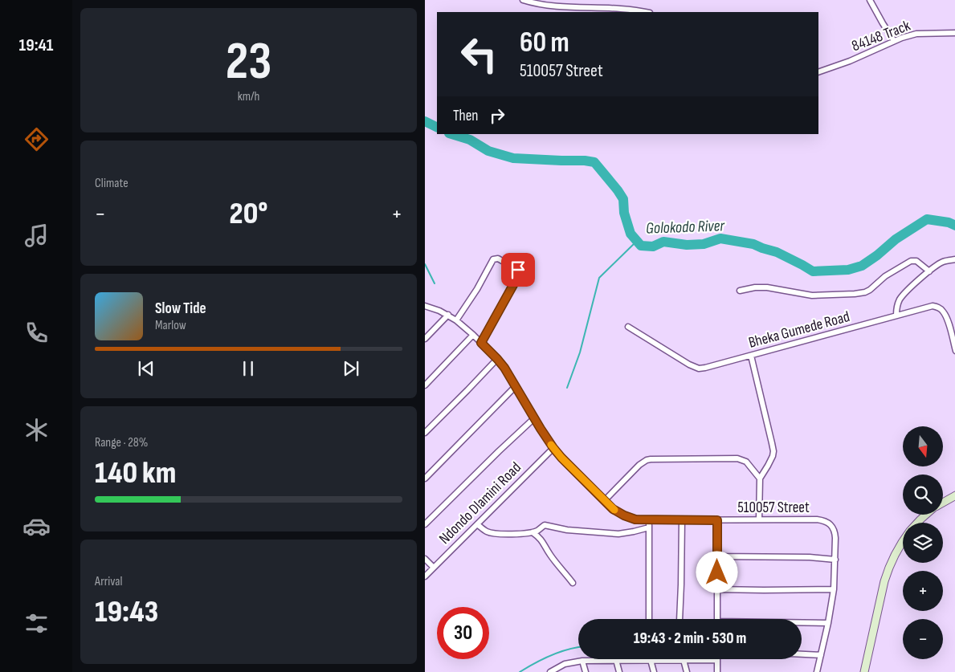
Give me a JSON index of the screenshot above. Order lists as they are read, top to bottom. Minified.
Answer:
{"streets":{"street":["84148 Track","Bheka Gumede Road","Ndondo Dlamini Road","510057 Street"]},"crossings":[["Ndondo Dlamini Road","510057 Street"]],"water":["Golokodo River"],"north":"bottom","page":{"tabs":"19:41","tile":[["23","km/h"],"Climate",["Range · 28%","140 km"],["Arrival","19:43"]],"turn":["60 m","510057 Street"],"then":"Then","heat":["−","20°","+"],"song":["Slow Tide","Marlow"],"map_buttons":["+","−"],"limit":"30","trip":"19:43 · 2 min · 530 m"}}
